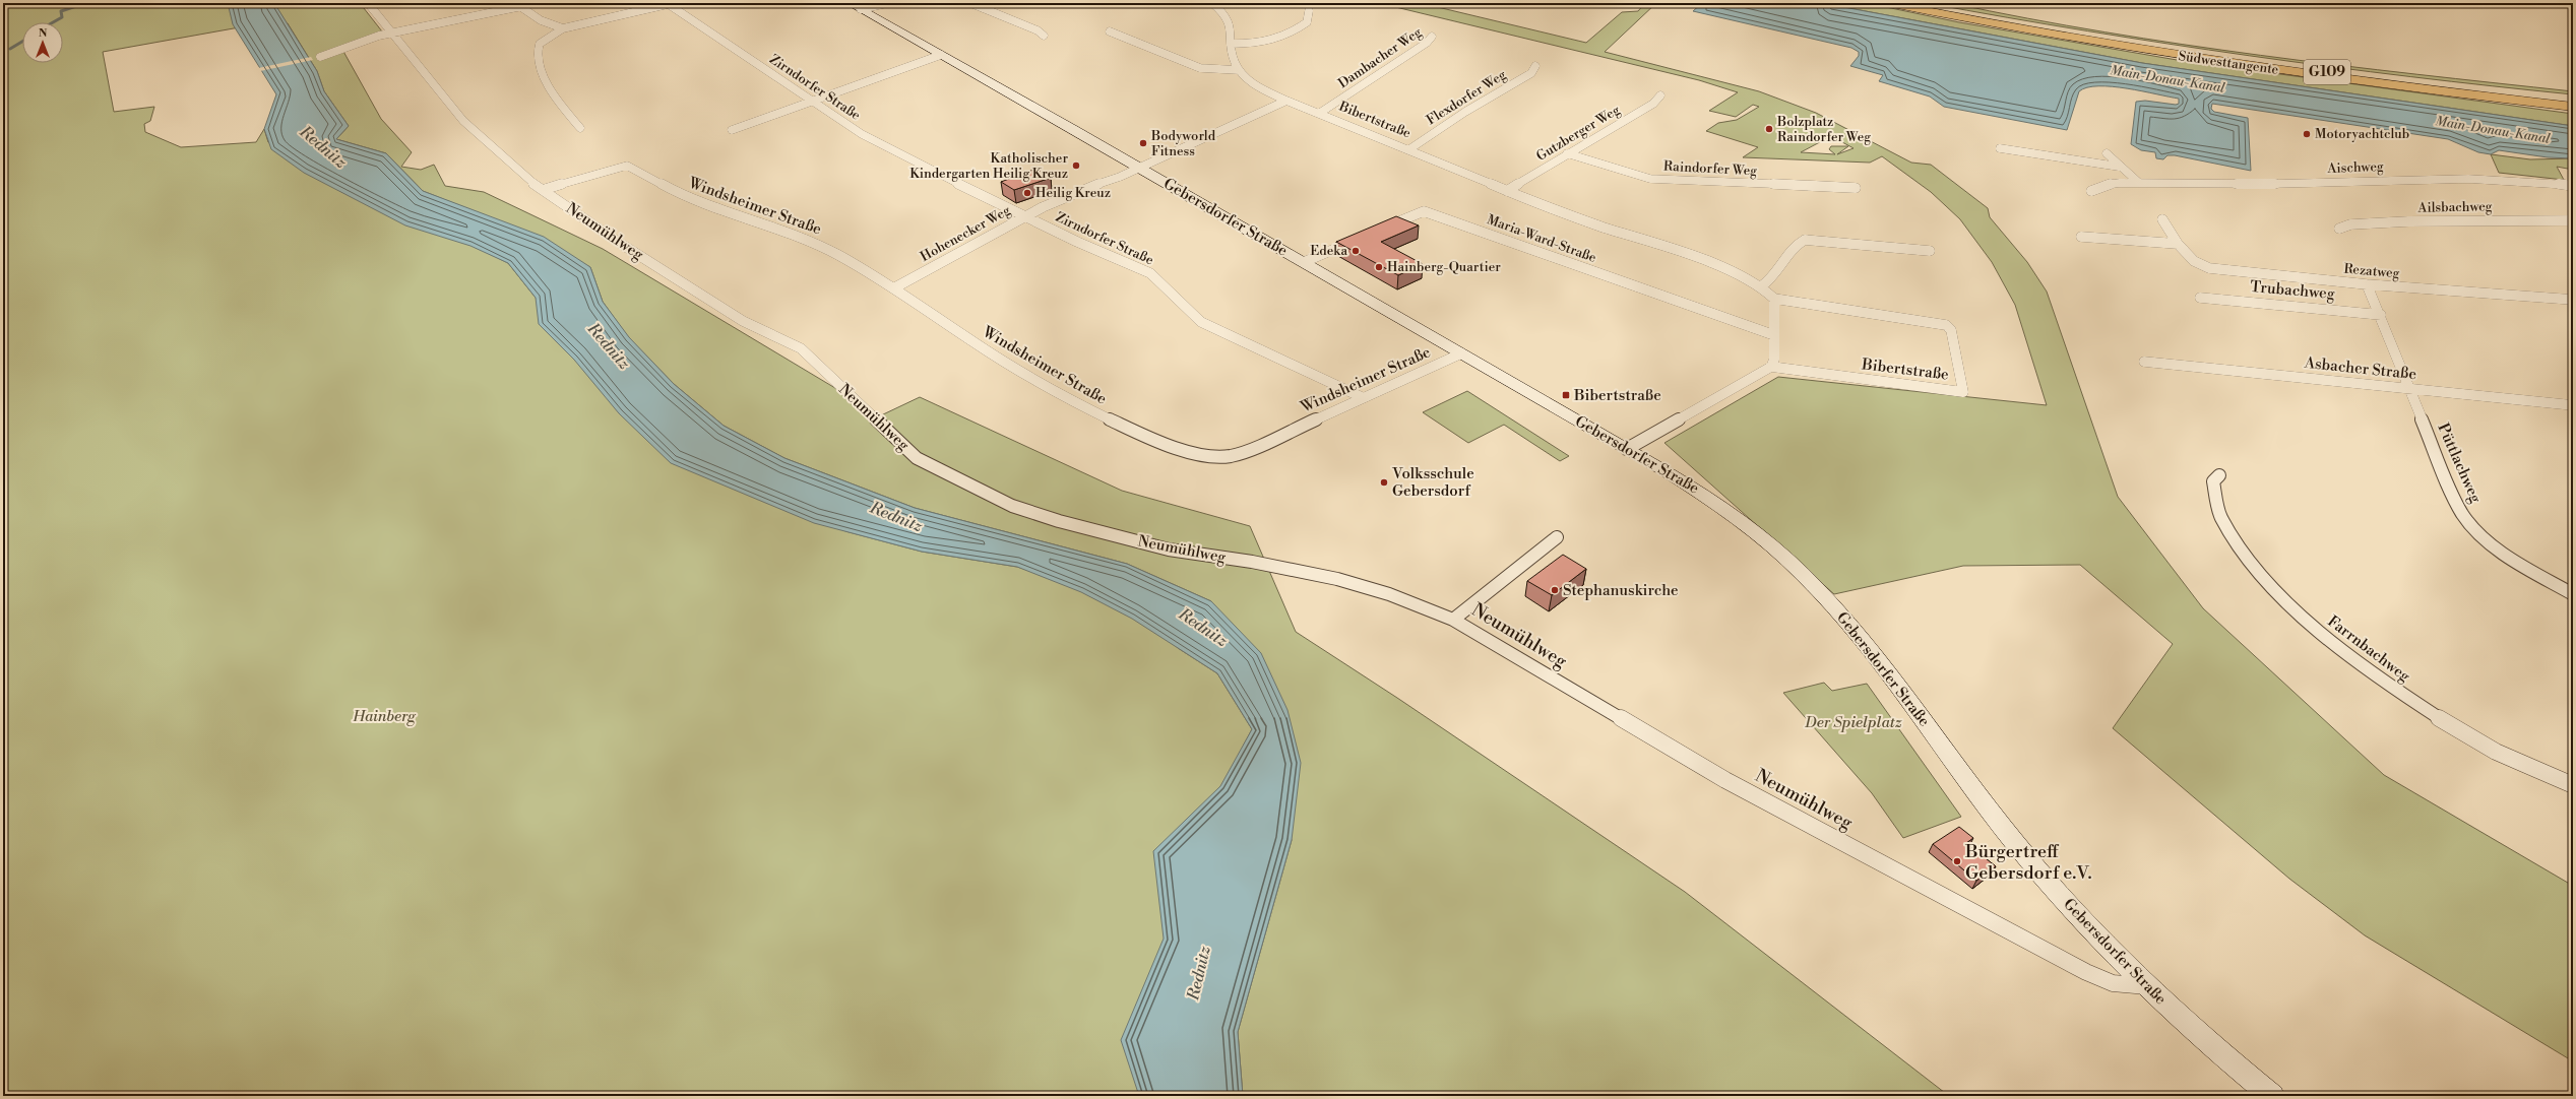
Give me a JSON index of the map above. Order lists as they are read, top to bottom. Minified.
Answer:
{"streets":{"highway":["Südwesttangente","G109"],"main road":["Gebersdorfer Straße"],"street":["Dambacher Weg","Zirndorfer Straße","Flexdorfer Weg","Bibertstraße","Gutzberger Weg","Aischweg","Raindorfer Weg","Windsheimer Straße","Ailsbachweg","Neumühlweg","Hohenecker Weg","Maria-Ward-Straße","Rezatweg","Trubachweg","Asbacher Straße","Püttlachweg","Farrnbachweg"]},"crossings":[["Dambacher Weg","Bibertstraße"],["Zirndorfer Straße","Windsheimer Straße"],["Zirndorfer Straße","Hohenecker Weg"],["Flexdorfer Weg","Bibertstraße"],["Bibertstraße","Gutzberger Weg"],["Gutzberger Weg","Raindorfer Weg"],["Windsheimer Straße","Gebersdorfer Straße"],["Windsheimer Straße","Neumühlweg"],["Windsheimer Straße","Hohenecker Weg"],["Gebersdorfer Straße","Neumühlweg"],["Gebersdorfer Straße","Hohenecker Weg"],["Asbacher Straße","Püttlachweg"]],"water":["Main-Donau-Kanal","Rednitz"],"parks":["Hainberg","Der Spielplatz"],"places":{"other":["Bolzplatz Raindorfer Weg","Motoryachtclub","Bodyworld Fitness","Katholischer Kindergarten Heilig Kreuz","Heilig Kreuz","Edeka","Hainberg-Quartier","Volksschule Gebersdorf","Stephanuskirche","Bürgertreff Gebersdorf e.V."],"transit":["Bibertstraße"]},"north":"top"}
